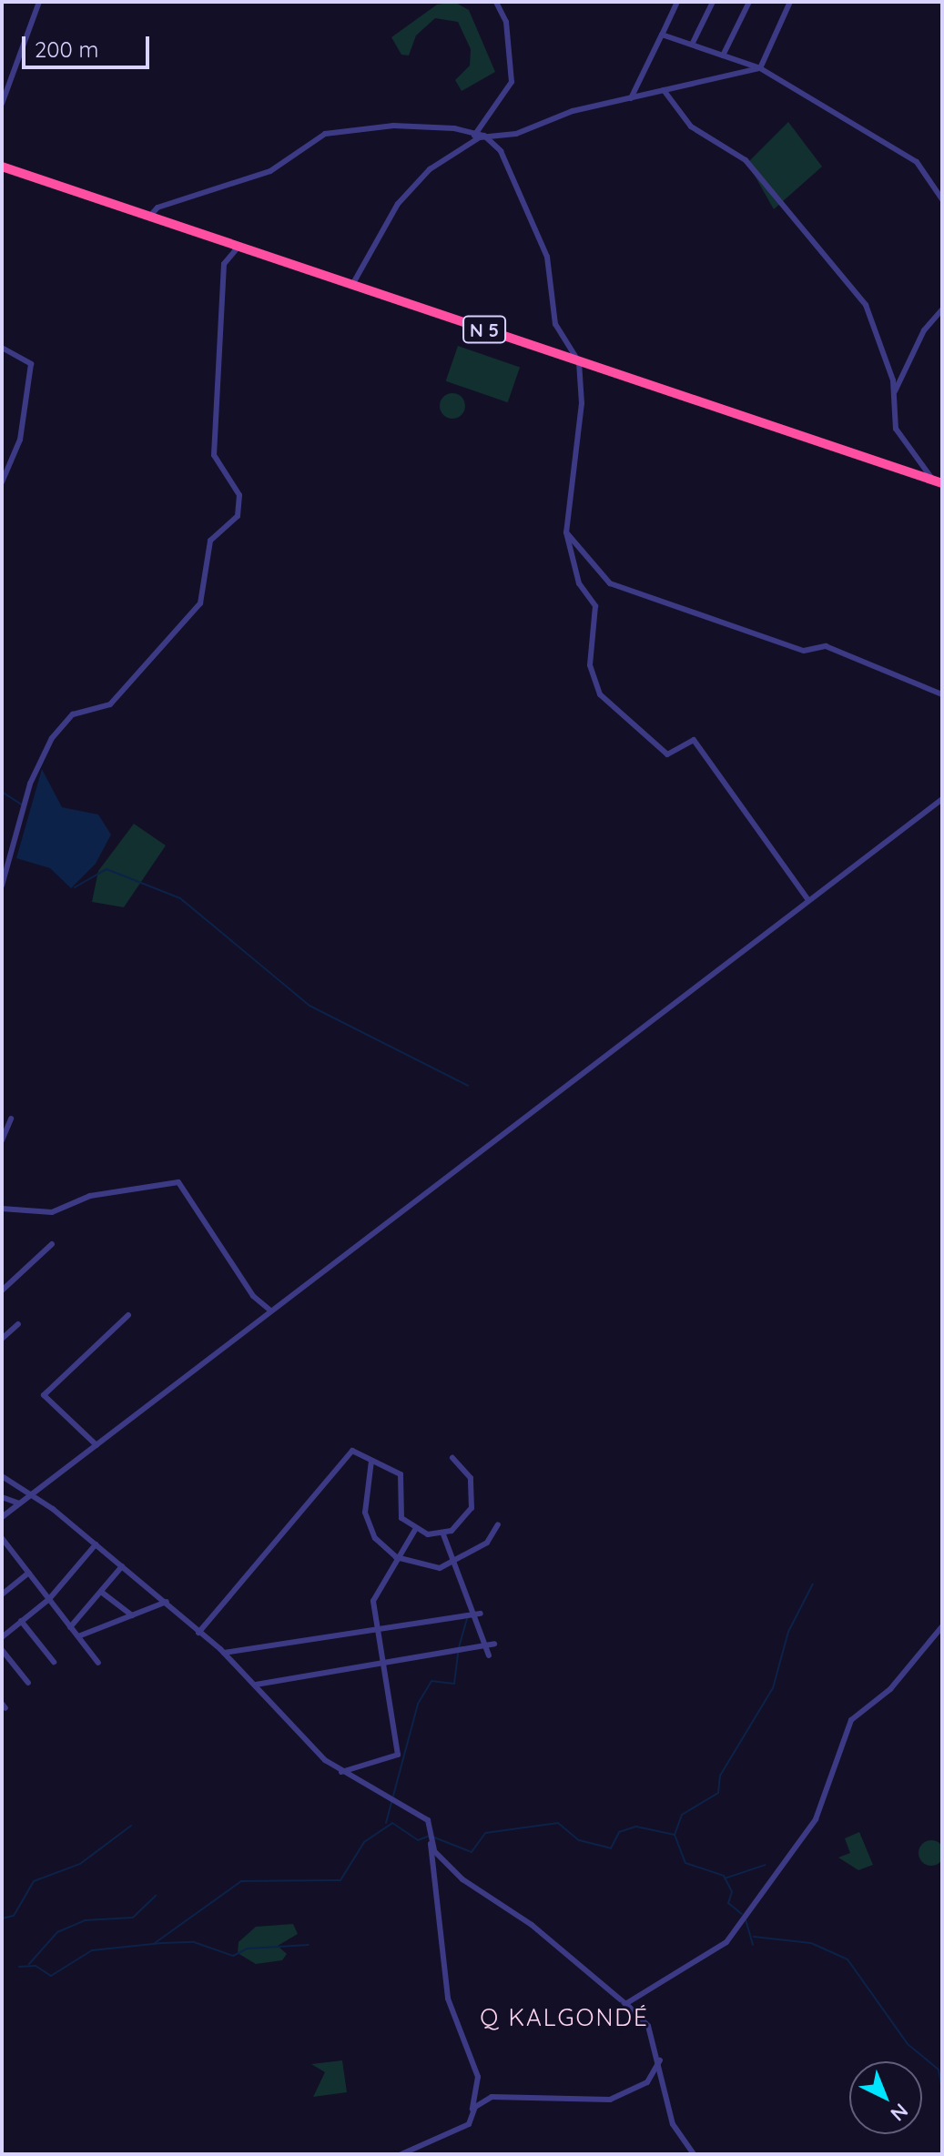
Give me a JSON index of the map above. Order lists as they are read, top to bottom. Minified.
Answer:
{"streets":{"highway":["N 5"]},"districts":["Q KALGONDÉ"],"scale_bar":"200 m","north":"bottom right"}
